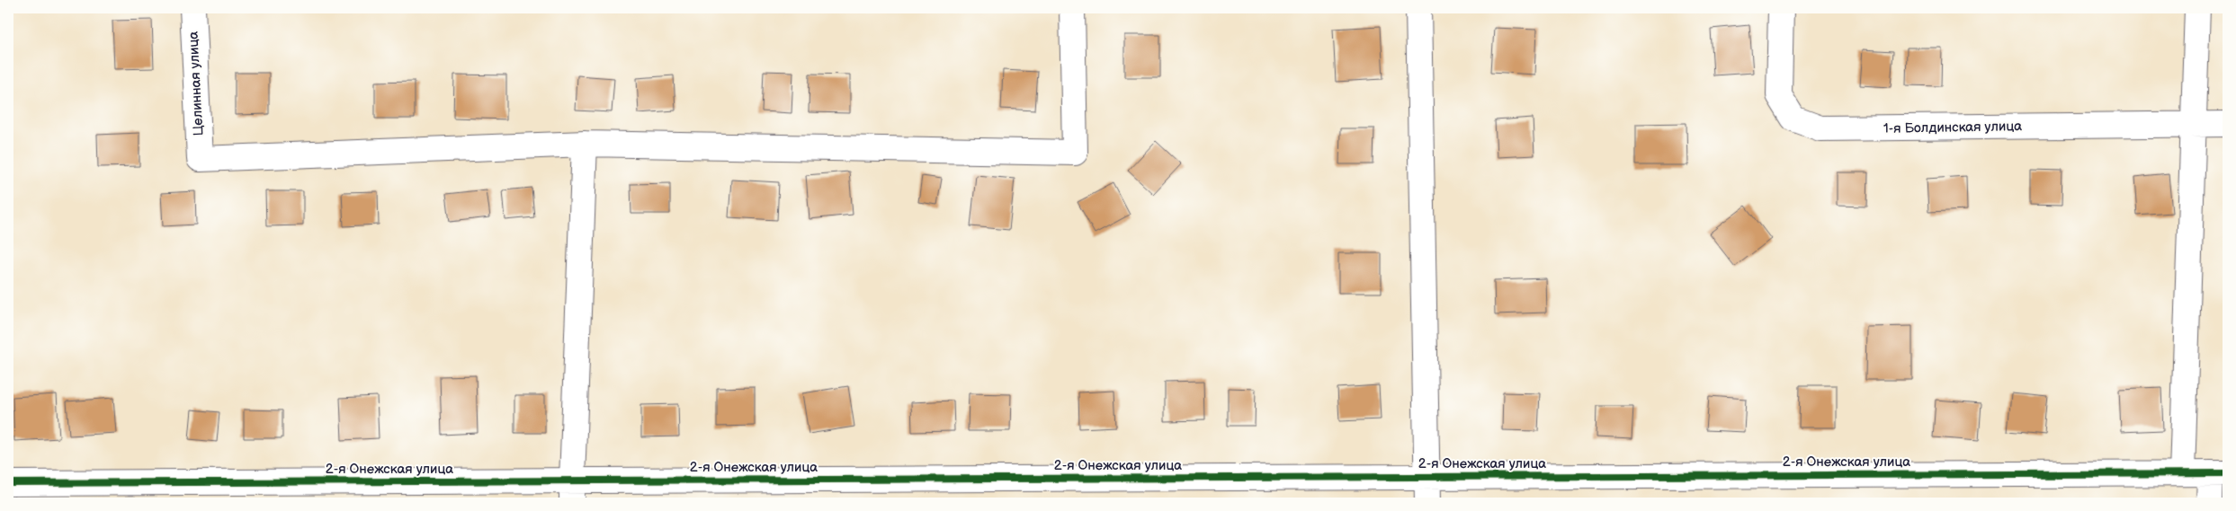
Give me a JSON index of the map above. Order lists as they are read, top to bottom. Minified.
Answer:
{"streets":{"street":["Целинная улица","1-я Болдинская улица","2-я Онежская улица"]}}
